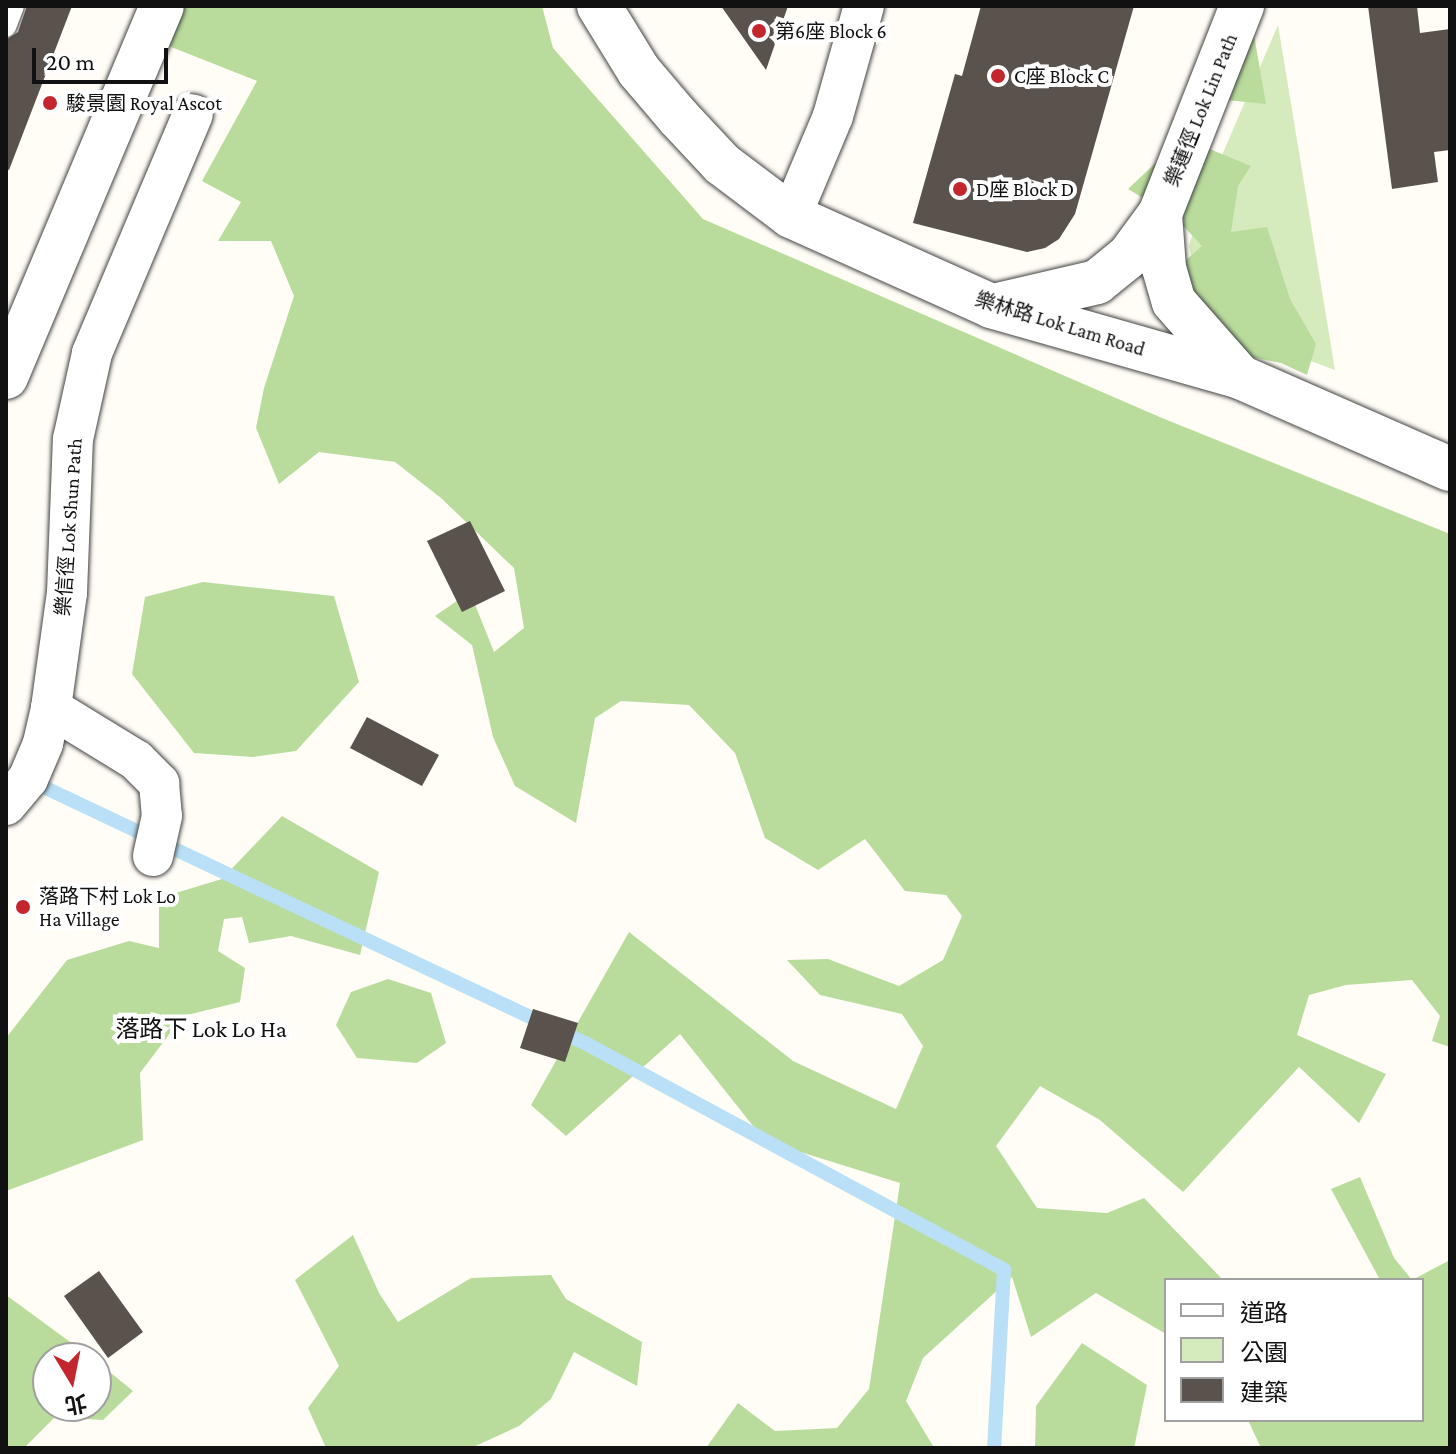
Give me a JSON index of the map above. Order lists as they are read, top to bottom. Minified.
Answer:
{"streets":{"street":["樂蓮徑 Lok Lin Path","樂林路 Lok Lam Road","樂信徑 Lok Shun Path"]},"crossings":[["樂蓮徑 Lok Lin Path","樂林路 Lok Lam Road"]],"districts":["落路下 Lok Lo Ha"],"places":["第6座 Block 6","C座 Block C","駿景園 Royal Ascot","D座 Block D","落路下村 Lok Lo Ha Village"],"legend":["道路","公園","建築"],"scale_bar":"20 m","north":"bottom"}
